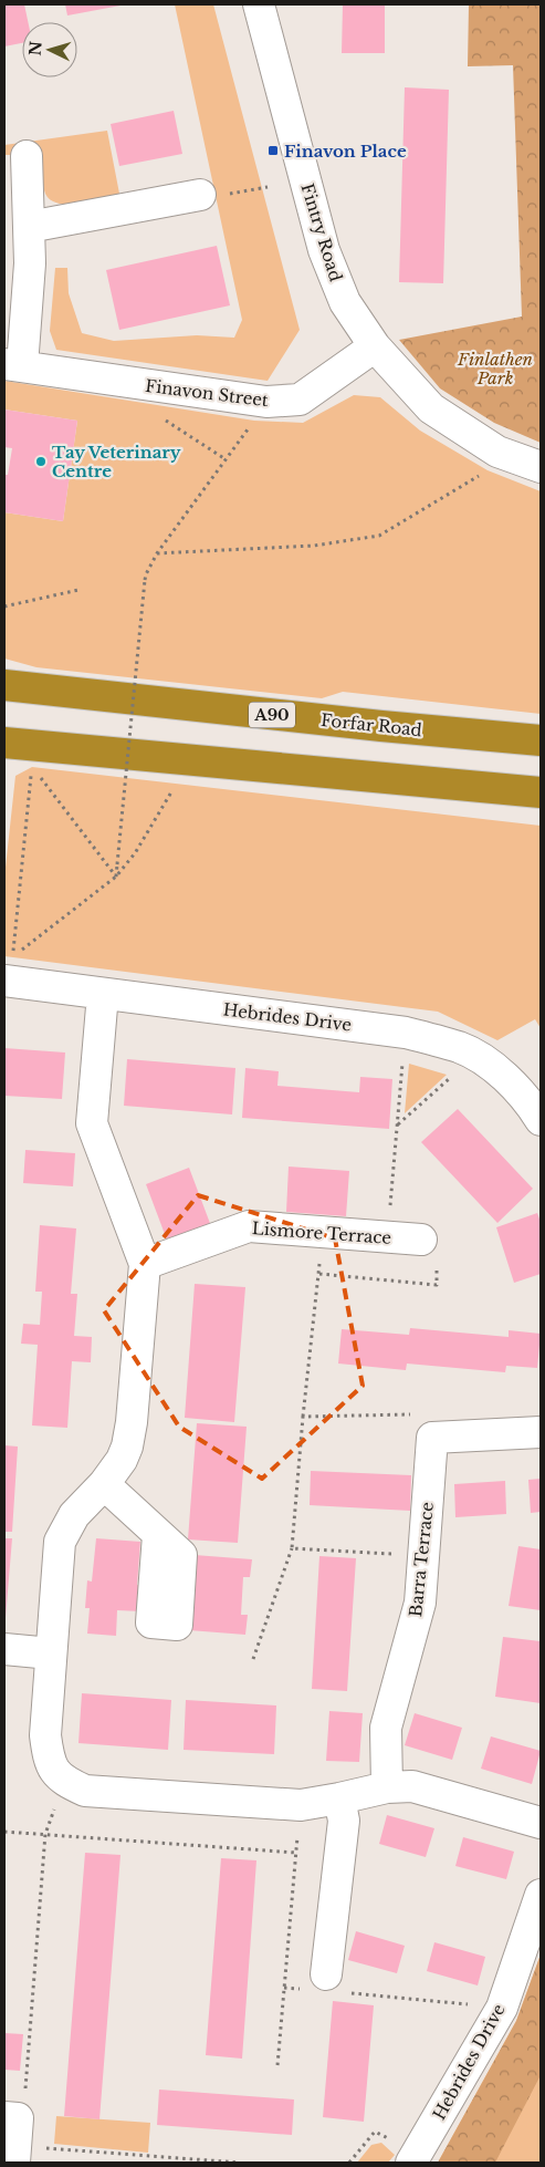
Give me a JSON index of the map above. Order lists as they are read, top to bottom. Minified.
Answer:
{"streets":{"highway":["A90","Forfar Road"],"street":["Fintry Road","Finavon Street","Hebrides Drive","Lismore Terrace","Barra Terrace"]},"crossings":[["Fintry Road","Finavon Street"]],"parks":["Finlathen Park"],"places":{"transit":["Finavon Place"],"other":["Tay Veterinary Centre"]},"north":"left"}
